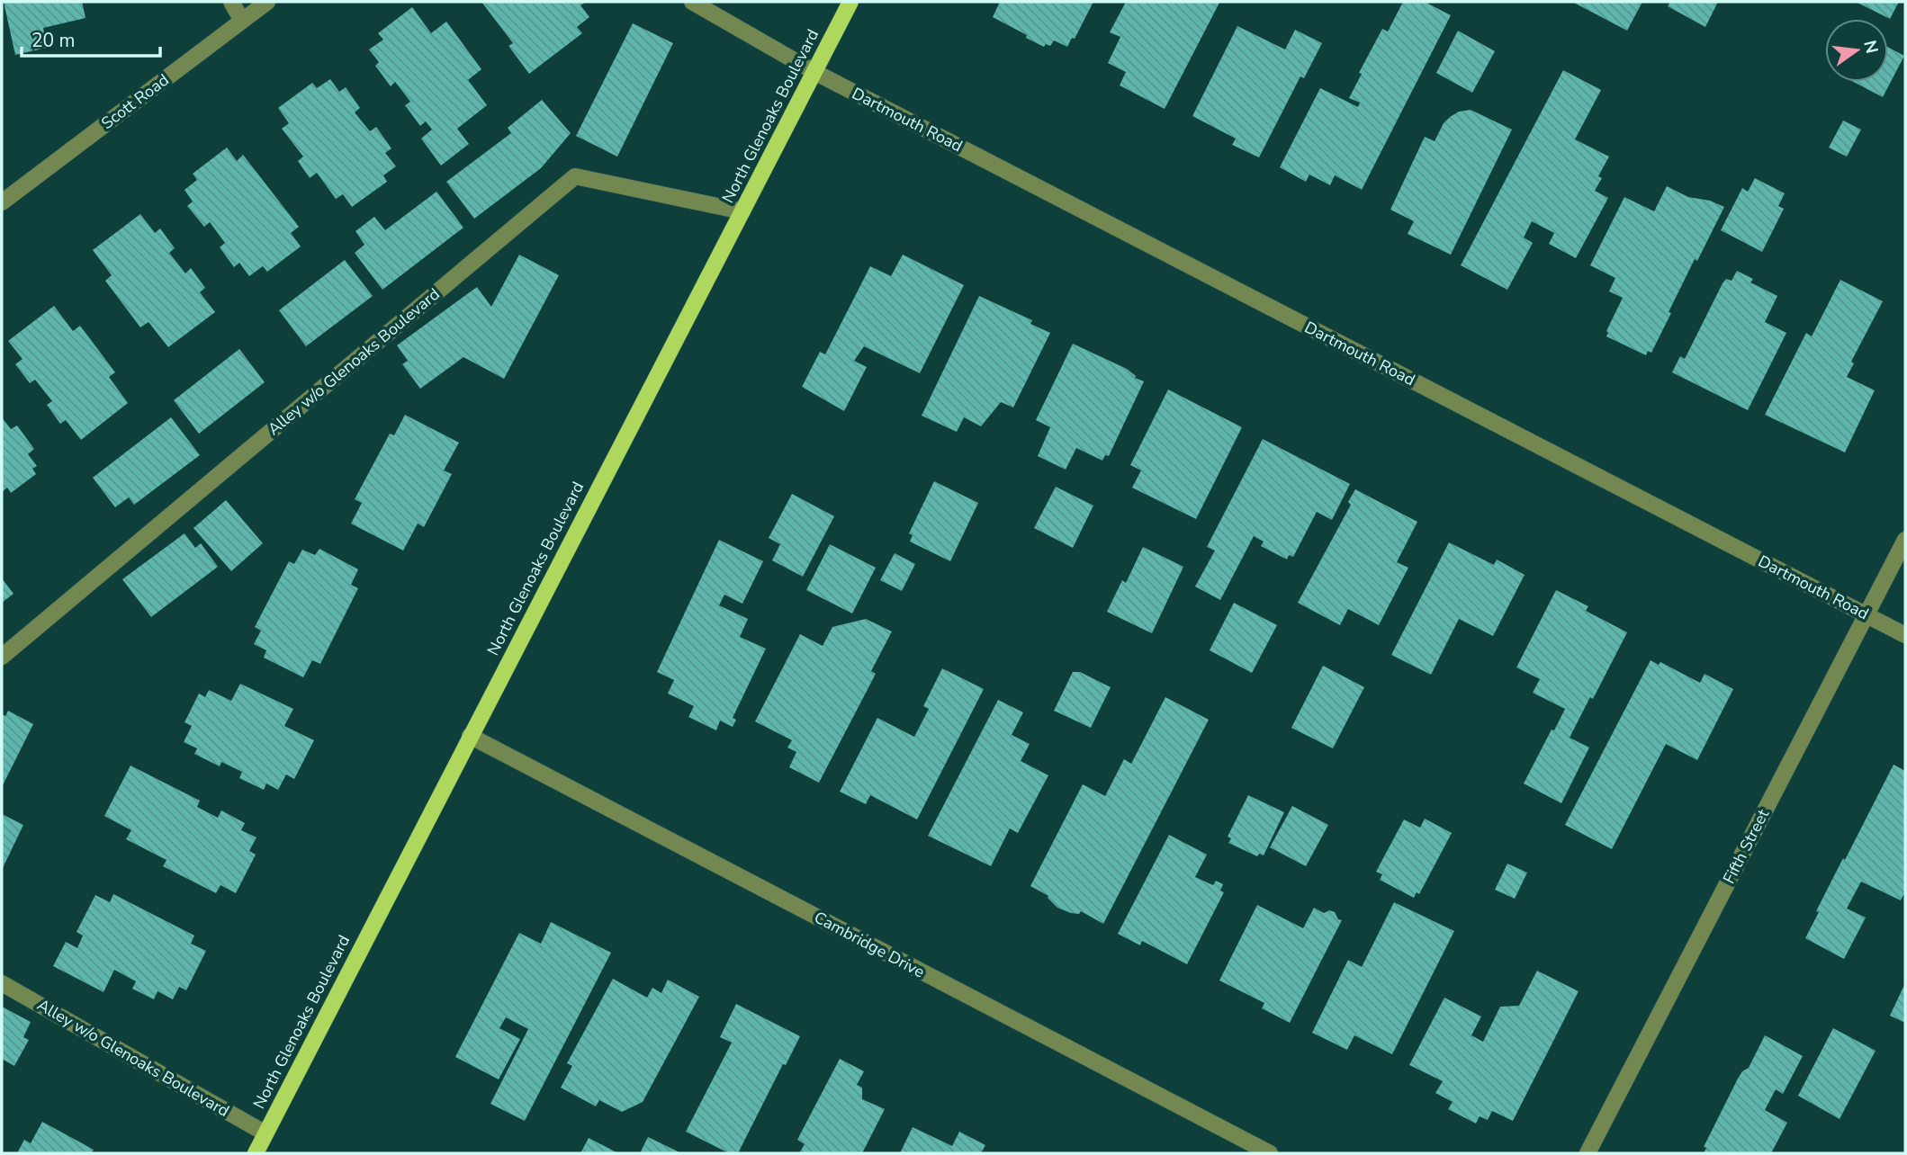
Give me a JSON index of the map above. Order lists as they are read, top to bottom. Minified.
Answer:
{"streets":{"main road":["North Glenoaks Boulevard"],"street":["Scott Road","Dartmouth Road","Alley w/o Glenoaks Boulevard","Fifth Street","Cambridge Drive"]},"crossings":[["North Glenoaks Boulevard","Dartmouth Road"],["North Glenoaks Boulevard","Alley w/o Glenoaks Boulevard"],["North Glenoaks Boulevard","Cambridge Drive"],["Dartmouth Road","Fifth Street"]],"scale_bar":"20 m","north":"right"}
